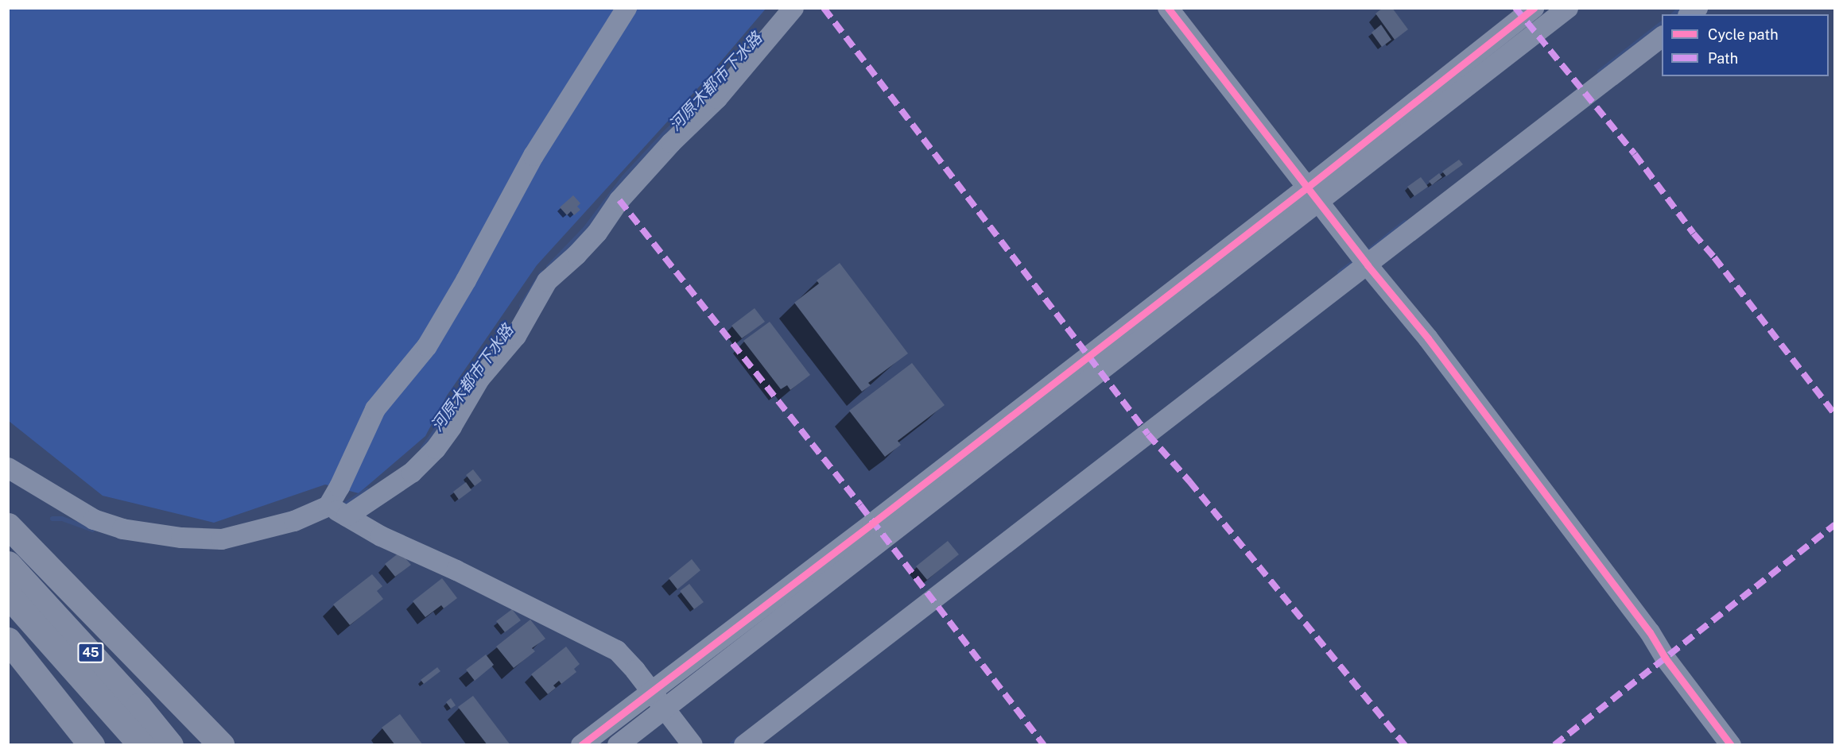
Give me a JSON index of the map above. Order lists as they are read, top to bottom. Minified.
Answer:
{"streets":{"highway":["45"]},"water":["河原木都市下水路"],"legend":["Cycle path","Path"]}
